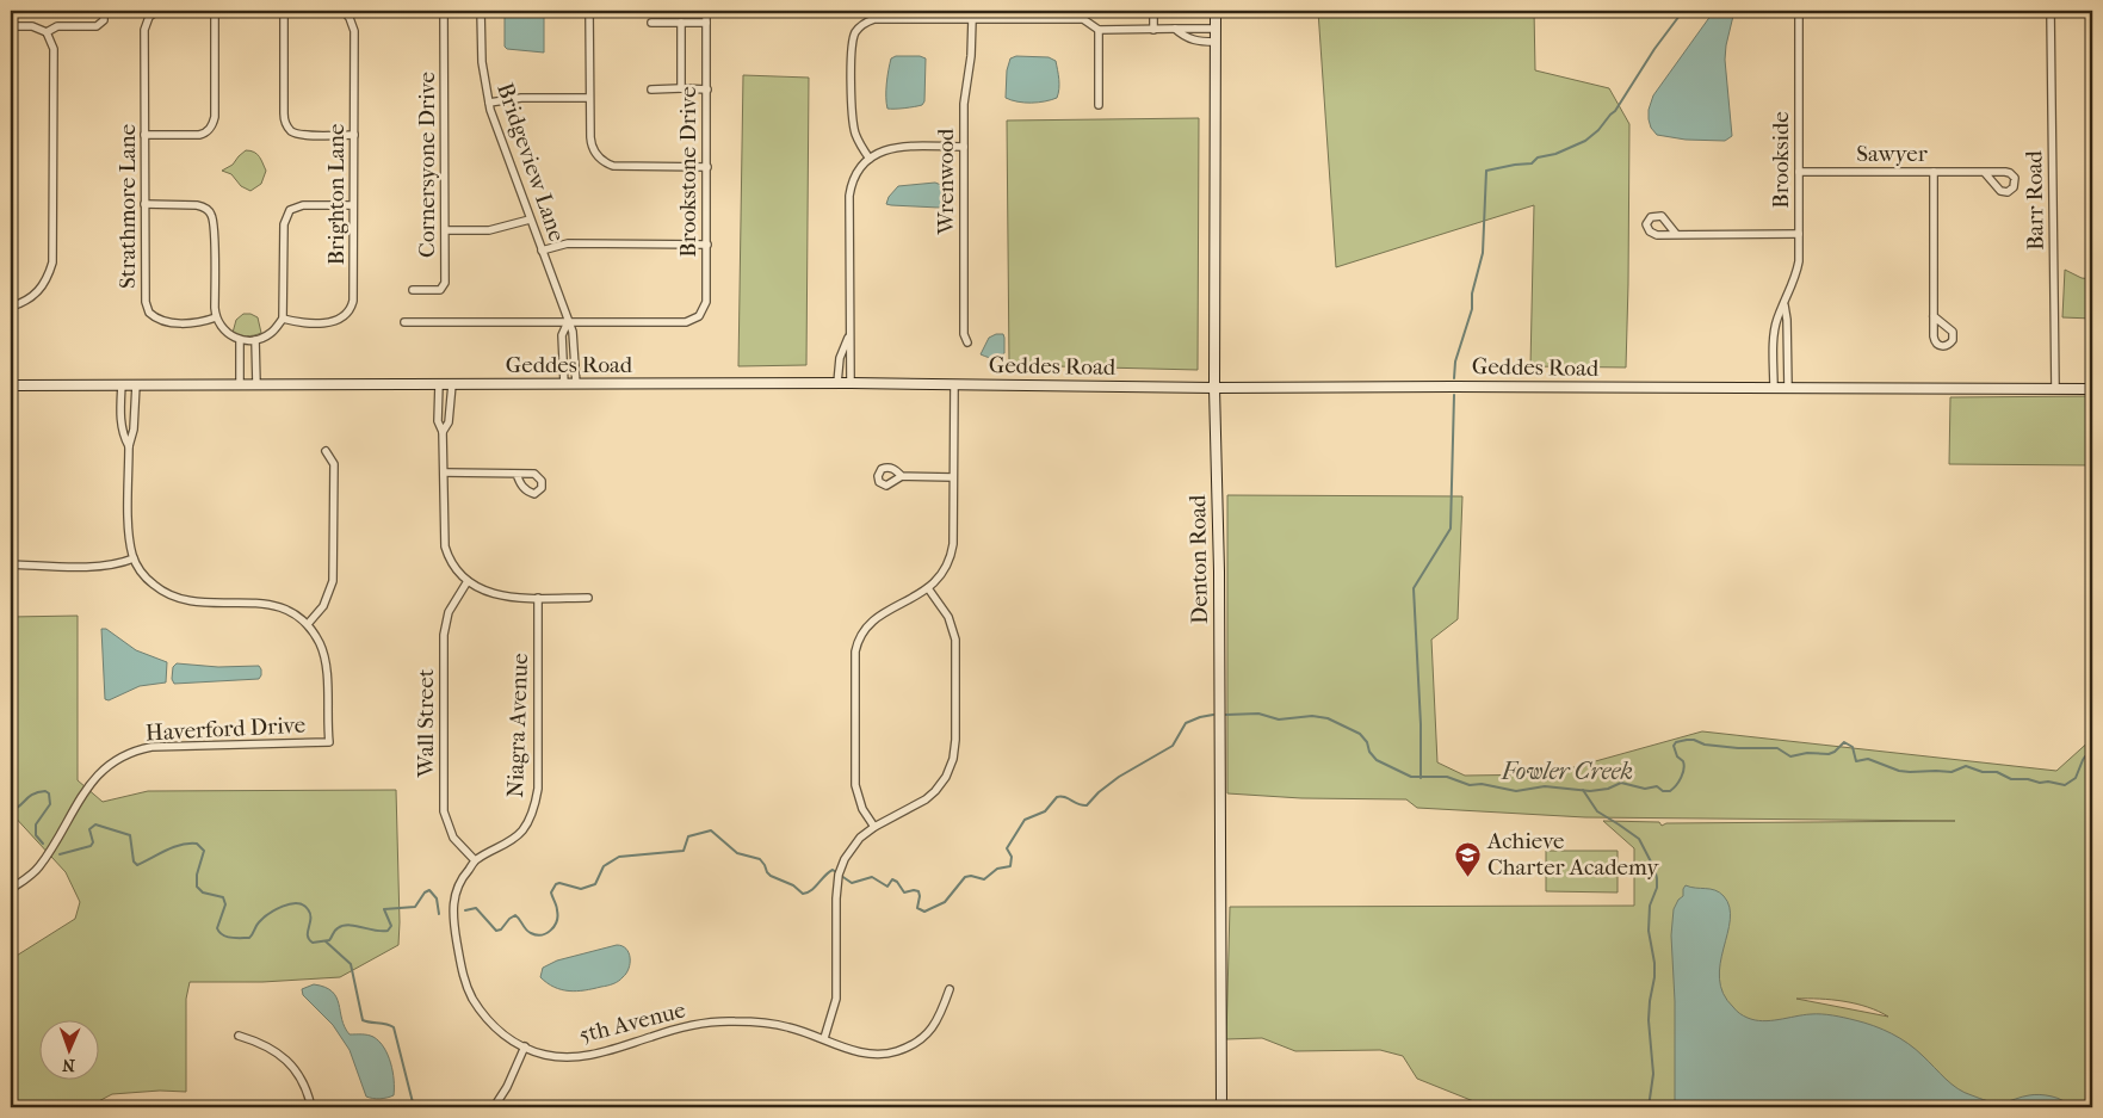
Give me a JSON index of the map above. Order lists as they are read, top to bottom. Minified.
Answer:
{"streets":{"main road":["Geddes Road","Denton Road"],"street":["Sawyer","Brookside","Bridgeview Lane","Cornersyone Drive","Brookstone Drive","Wrenwood","Brighton Lane","Barr Road","Strathmore Lane","Wall Street","Niagra Avenue","Haverford Drive","5th Avenue"]},"crossings":[["Sawyer","Brookside"],["Brookside","Geddes Road"],["Bridgeview Lane","Brookstone Drive"],["Bridgeview Lane","Geddes Road"],["Barr Road","Geddes Road"],["Geddes Road","Denton Road"],["Wall Street","Niagra Avenue"],["Wall Street","5th Avenue"],["Niagra Avenue","5th Avenue"]],"water":["Fowler Creek"],"places":{"school or university":["Achieve Charter Academy"]},"north":"bottom"}
